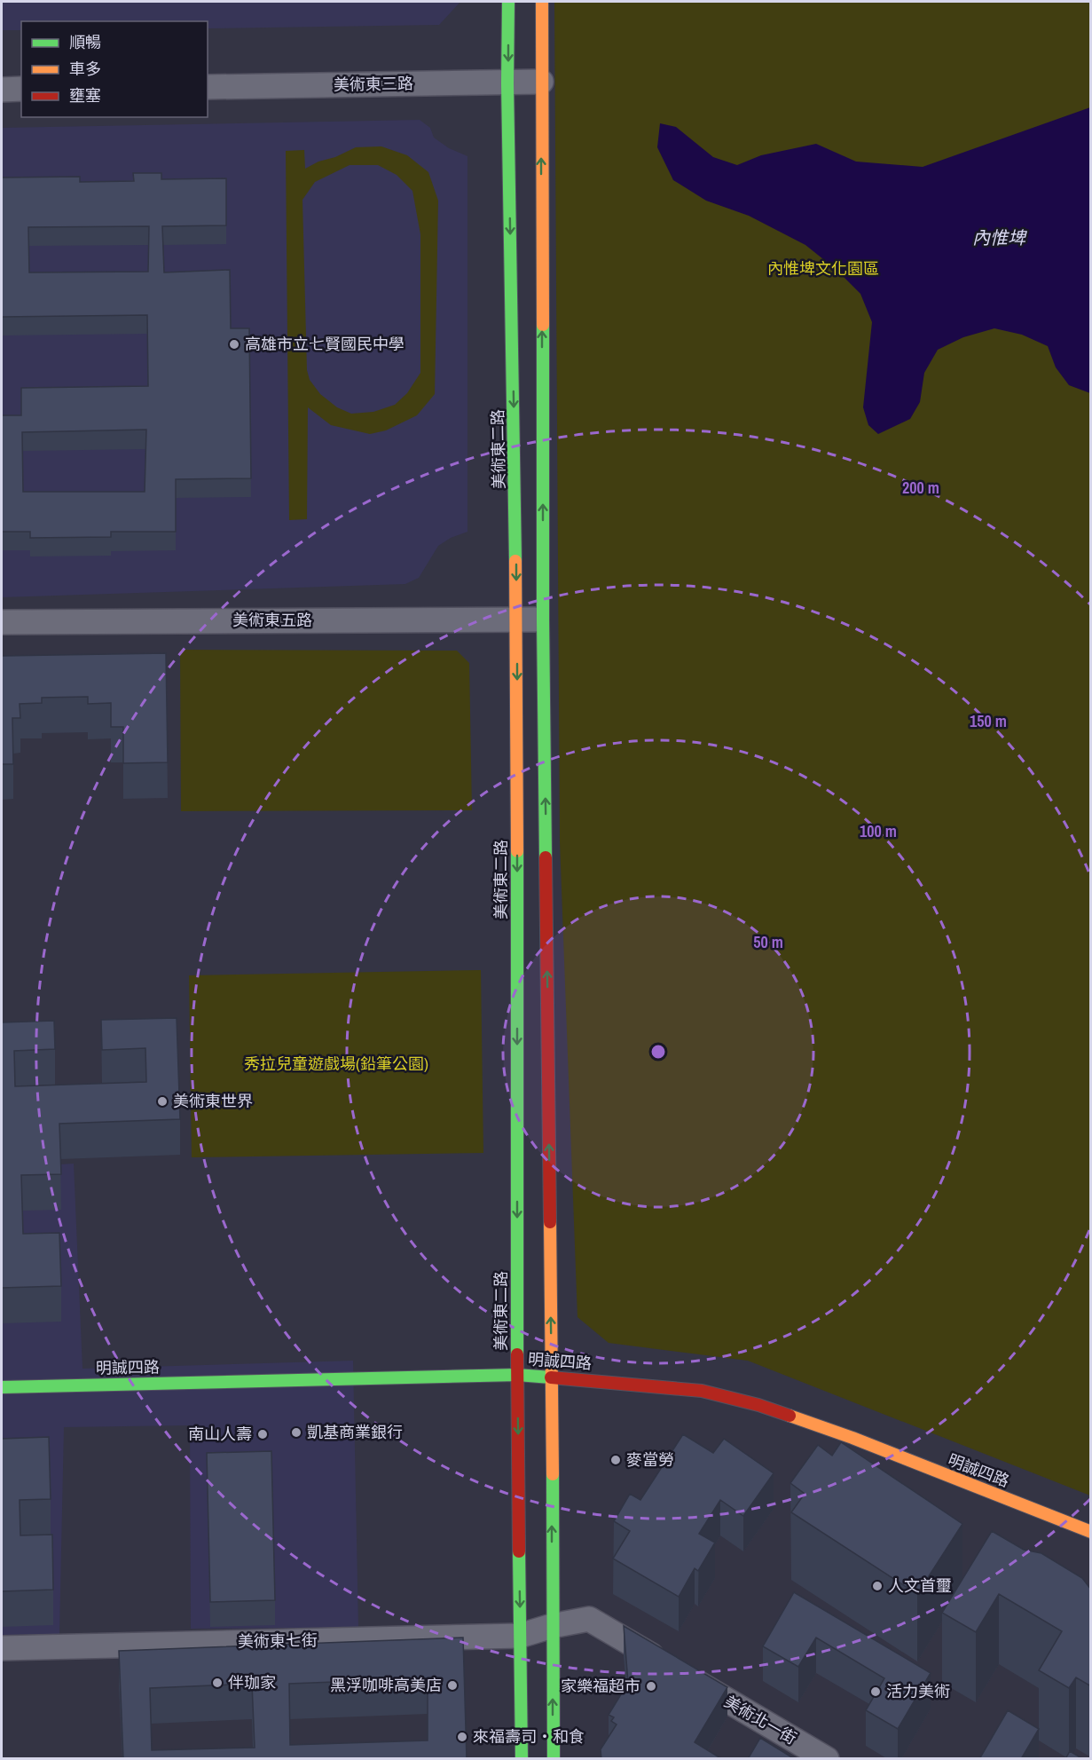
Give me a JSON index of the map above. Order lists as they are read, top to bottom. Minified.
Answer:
{"streets":{"street":["美術東三路","美術東二路","美術東五路","明誠四路","美術東七街","美術北一街"]},"crossings":[["美術東三路","美術東二路"],["美術東二路","美術東五路"],["美術東二路","明誠四路"],["美術東二路","美術東七街"],["美術東七街","美術北一街"]],"water":["內惟埤"],"parks":["內惟埤文化園區","秀拉兒童遊戲場(鉛筆公園)"],"places":["高雄市立七賢國民中學","美術東世界","凱基商業銀行","南山人壽","麥當勞","人文首璽","伴珈家","黑浮咖啡高美店","家樂福超市","活力美術","來福壽司‧和食"],"legend":["順暢","車多","壅塞"],"rings":["200 m","150 m","100 m","50 m"]}
